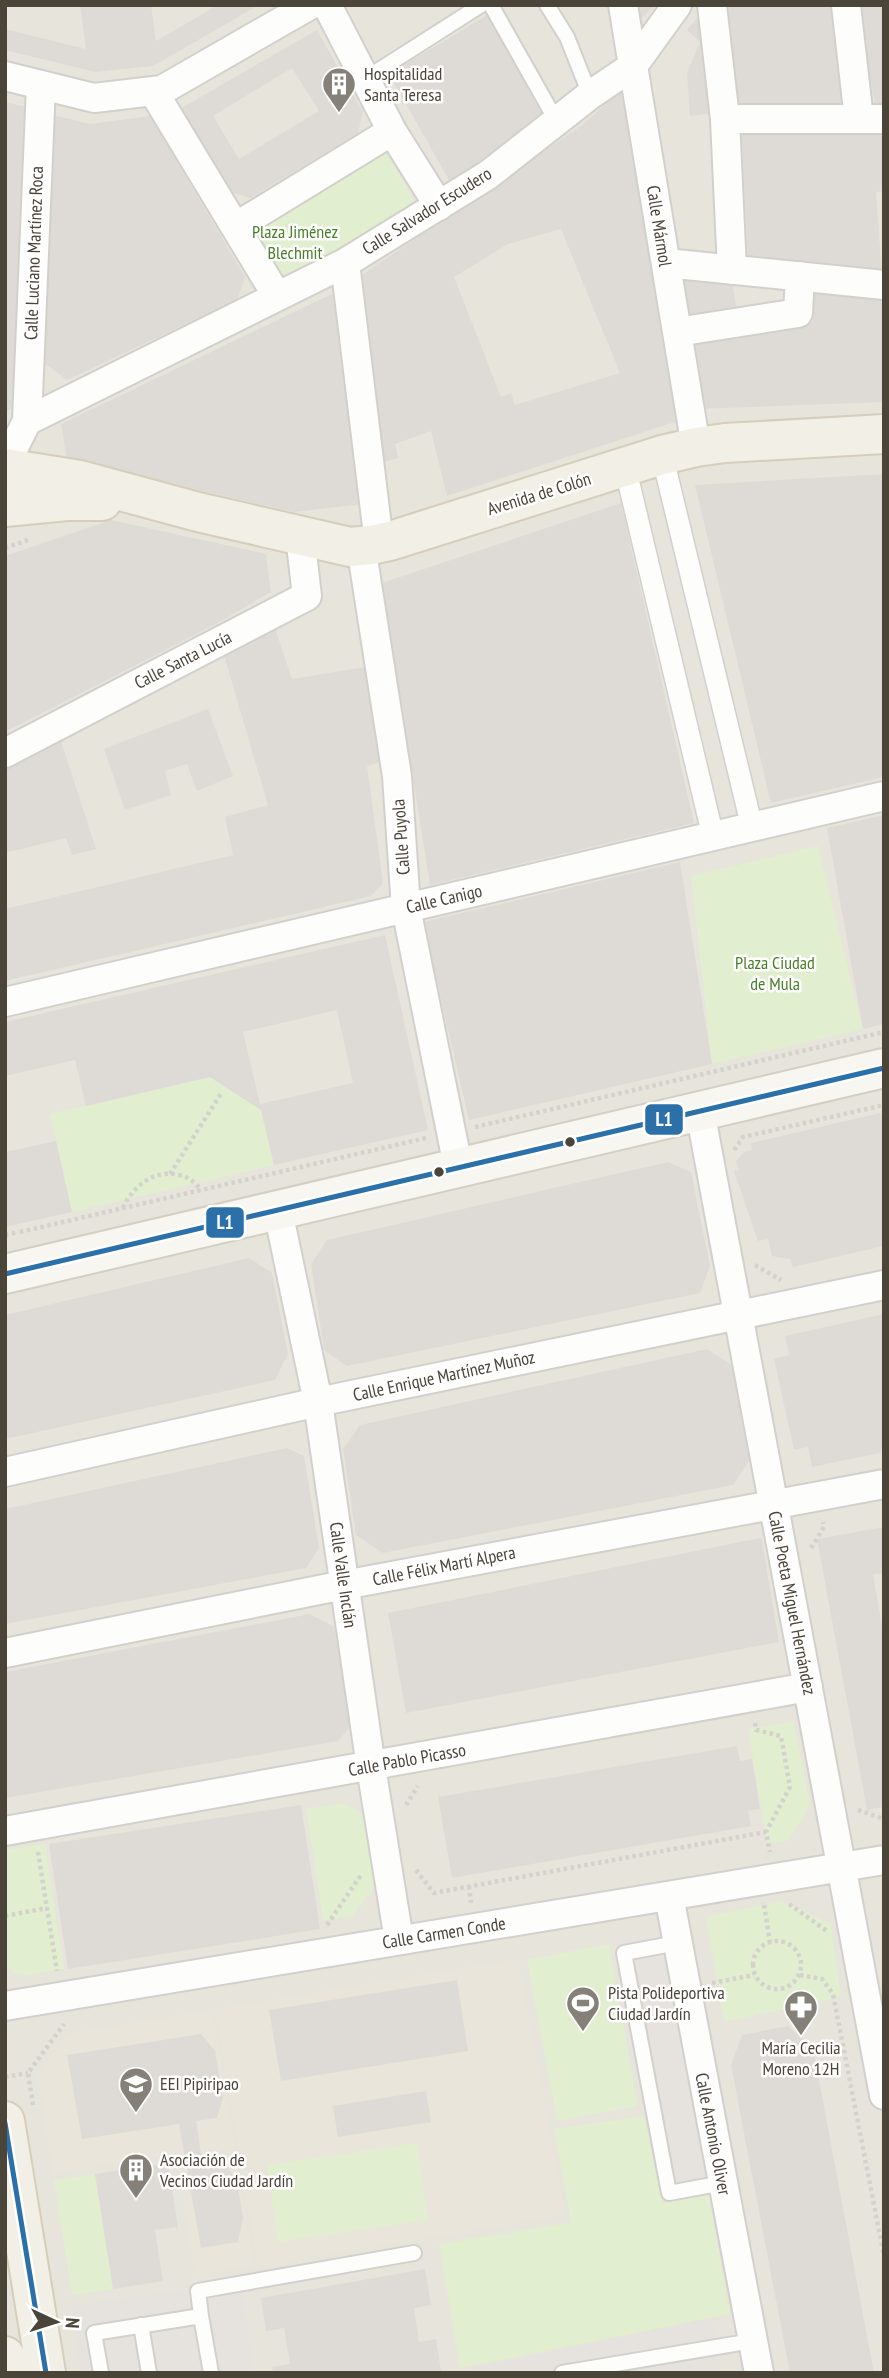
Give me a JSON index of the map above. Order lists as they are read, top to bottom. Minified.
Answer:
{"streets":{"main road":["Avenida de Colón"],"street":["Calle Salvador Escudero","Calle Mármol","Calle Luciano Martínez Roca","Calle Santa Lucía","Calle Puyola","Calle Canigo","Calle Enrique Martínez Muñoz","Calle Félix Martí Alpera","Calle Valle Inclán","Calle Poeta Miguel Hernández","Calle Pablo Picasso","Calle Carmen Conde","Calle Antonio Oliver"]},"crossings":[["Calle Salvador Escudero","Calle Mármol"],["Calle Salvador Escudero","Calle Luciano Martínez Roca"],["Calle Salvador Escudero","Calle Puyola"],["Calle Mármol","Avenida de Colón"],["Avenida de Colón","Calle Santa Lucía"],["Avenida de Colón","Calle Puyola"],["Calle Puyola","Calle Canigo"],["Calle Enrique Martínez Muñoz","Calle Valle Inclán"],["Calle Enrique Martínez Muñoz","Calle Poeta Miguel Hernández"],["Calle Félix Martí Alpera","Calle Valle Inclán"],["Calle Félix Martí Alpera","Calle Poeta Miguel Hernández"],["Calle Valle Inclán","Calle Pablo Picasso"],["Calle Valle Inclán","Calle Carmen Conde"],["Calle Poeta Miguel Hernández","Calle Pablo Picasso"],["Calle Poeta Miguel Hernández","Calle Carmen Conde"],["Calle Carmen Conde","Calle Antonio Oliver"]],"parks":["Plaza Jiménez Blechmit","Plaza Ciudad de Mula"],"places":{"building":["Hospitalidad Santa Teresa","Asociación de Vecinos Ciudad Jardín"],"sports":["Pista Polideportiva Ciudad Jardín"],"pharmacy":["María Cecilia Moreno 12H"],"school or university":["EEI Pipiripao"]},"lines":["transit line L1"],"north":"right"}
